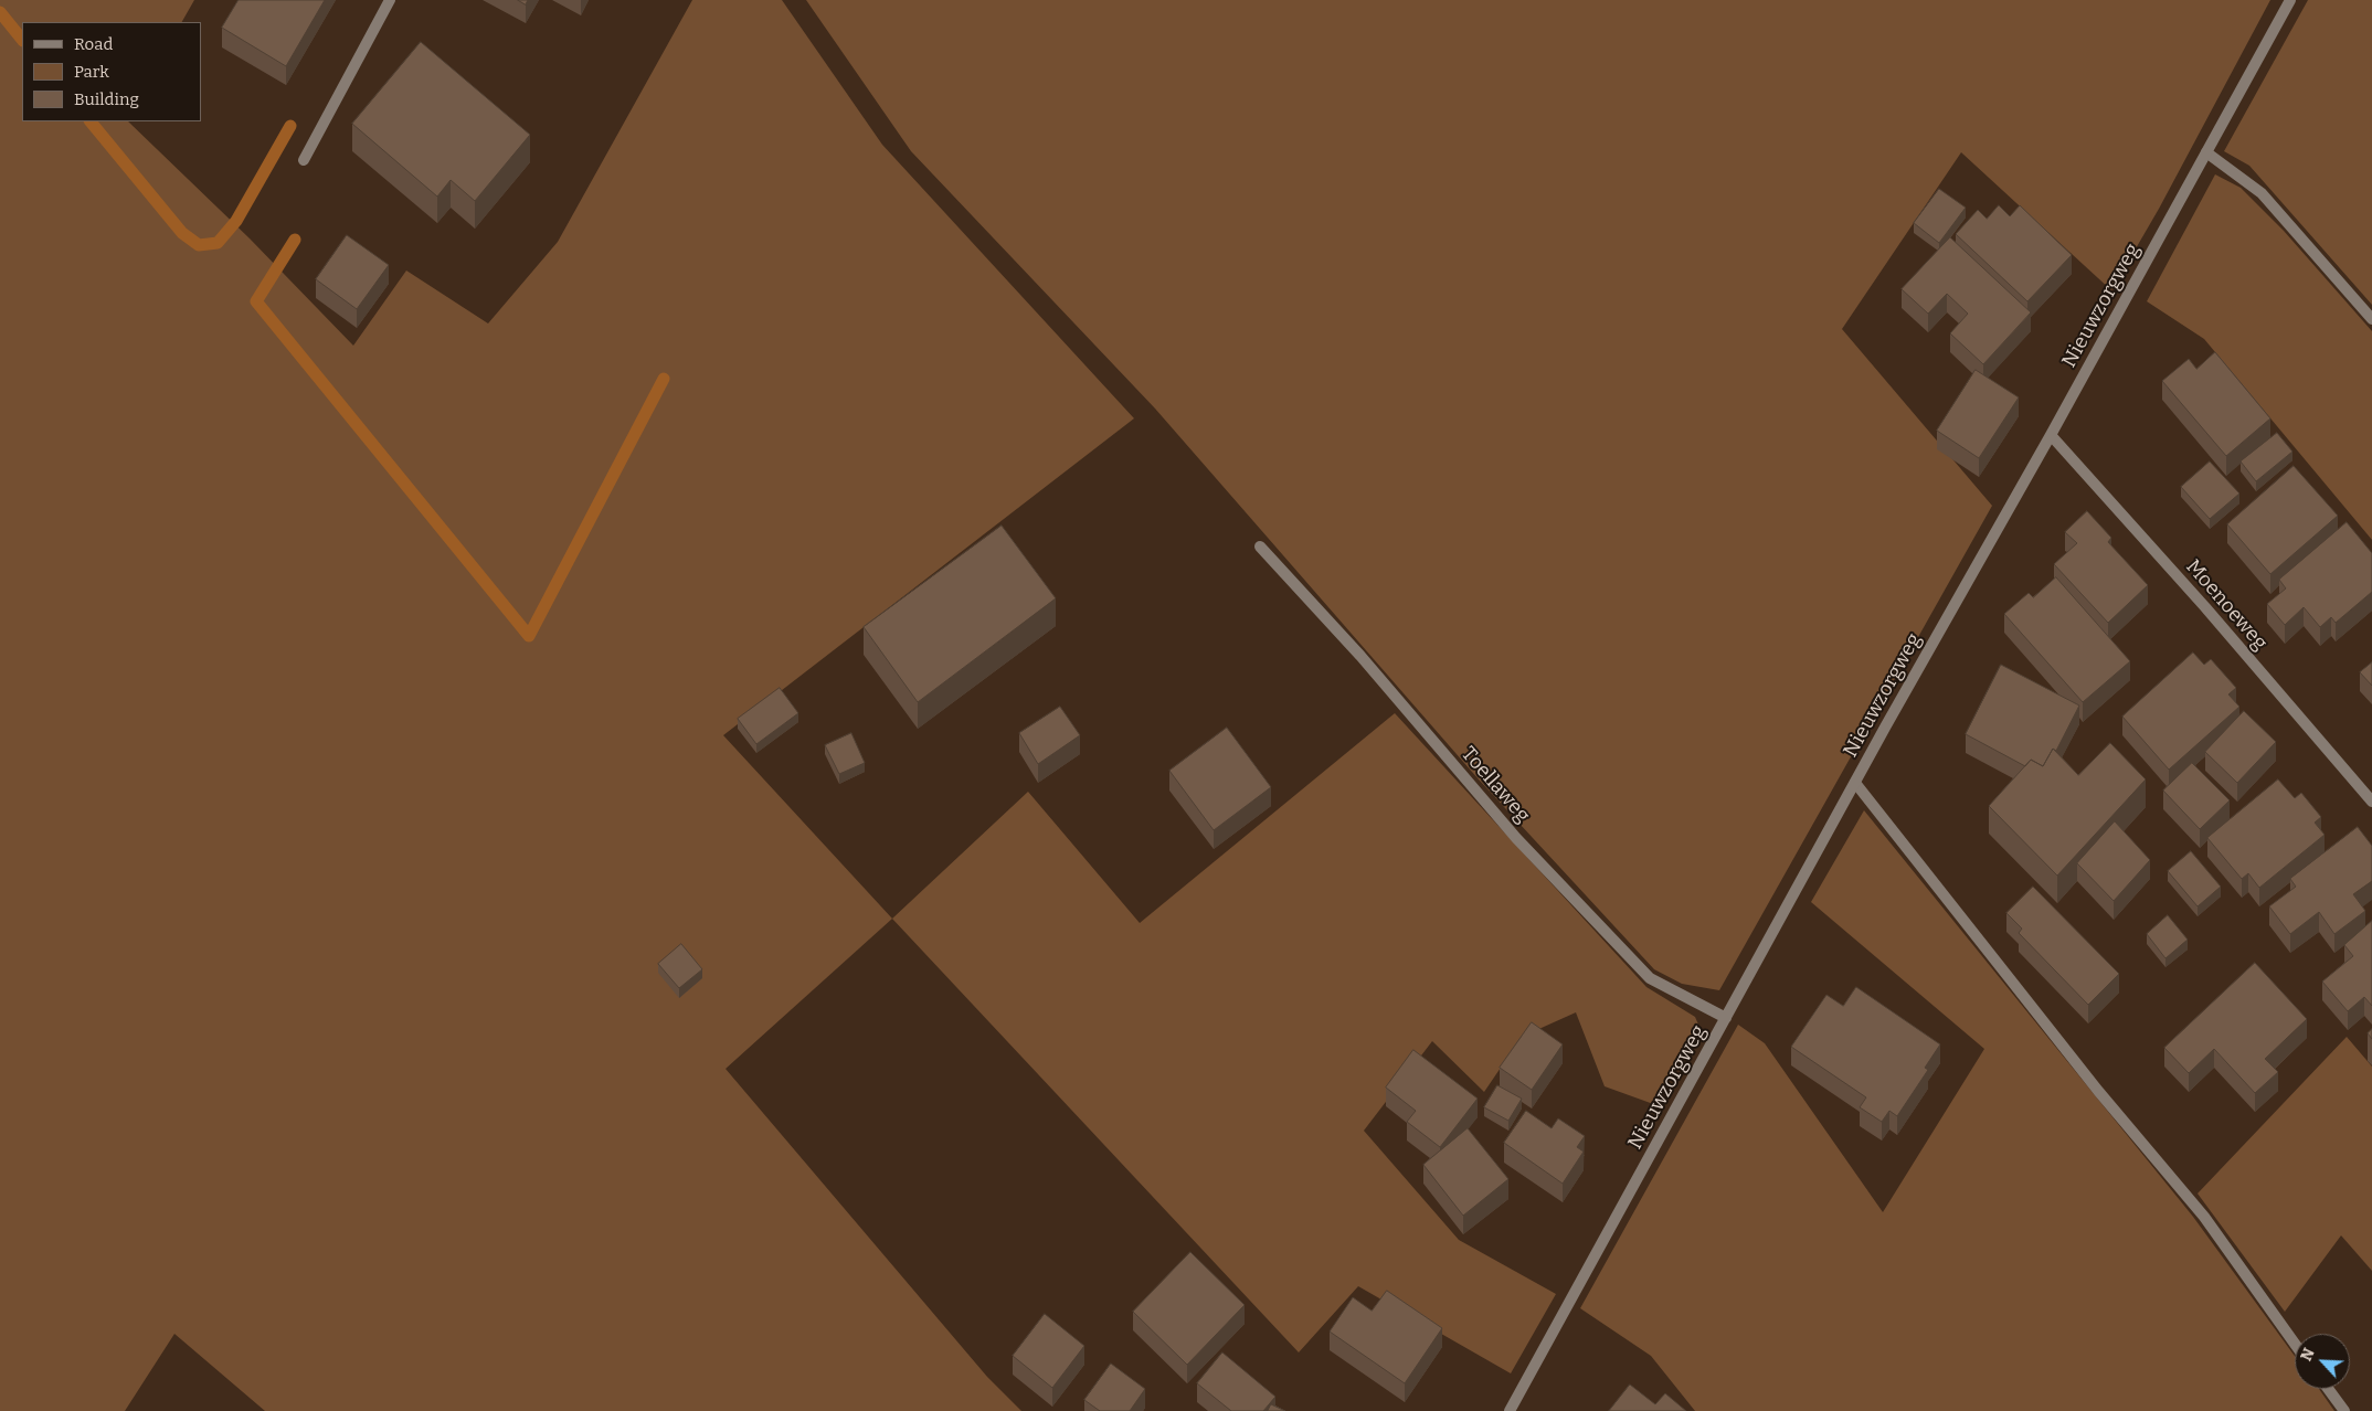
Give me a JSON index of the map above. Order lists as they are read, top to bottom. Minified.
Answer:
{"streets":{"street":["Nieuwzorgweg","Moenoeweg","Toellaweg"]},"crossings":[["Nieuwzorgweg","Moenoeweg"],["Nieuwzorgweg","Toellaweg"]],"legend":["Road","Park","Building"],"north":"top left"}
